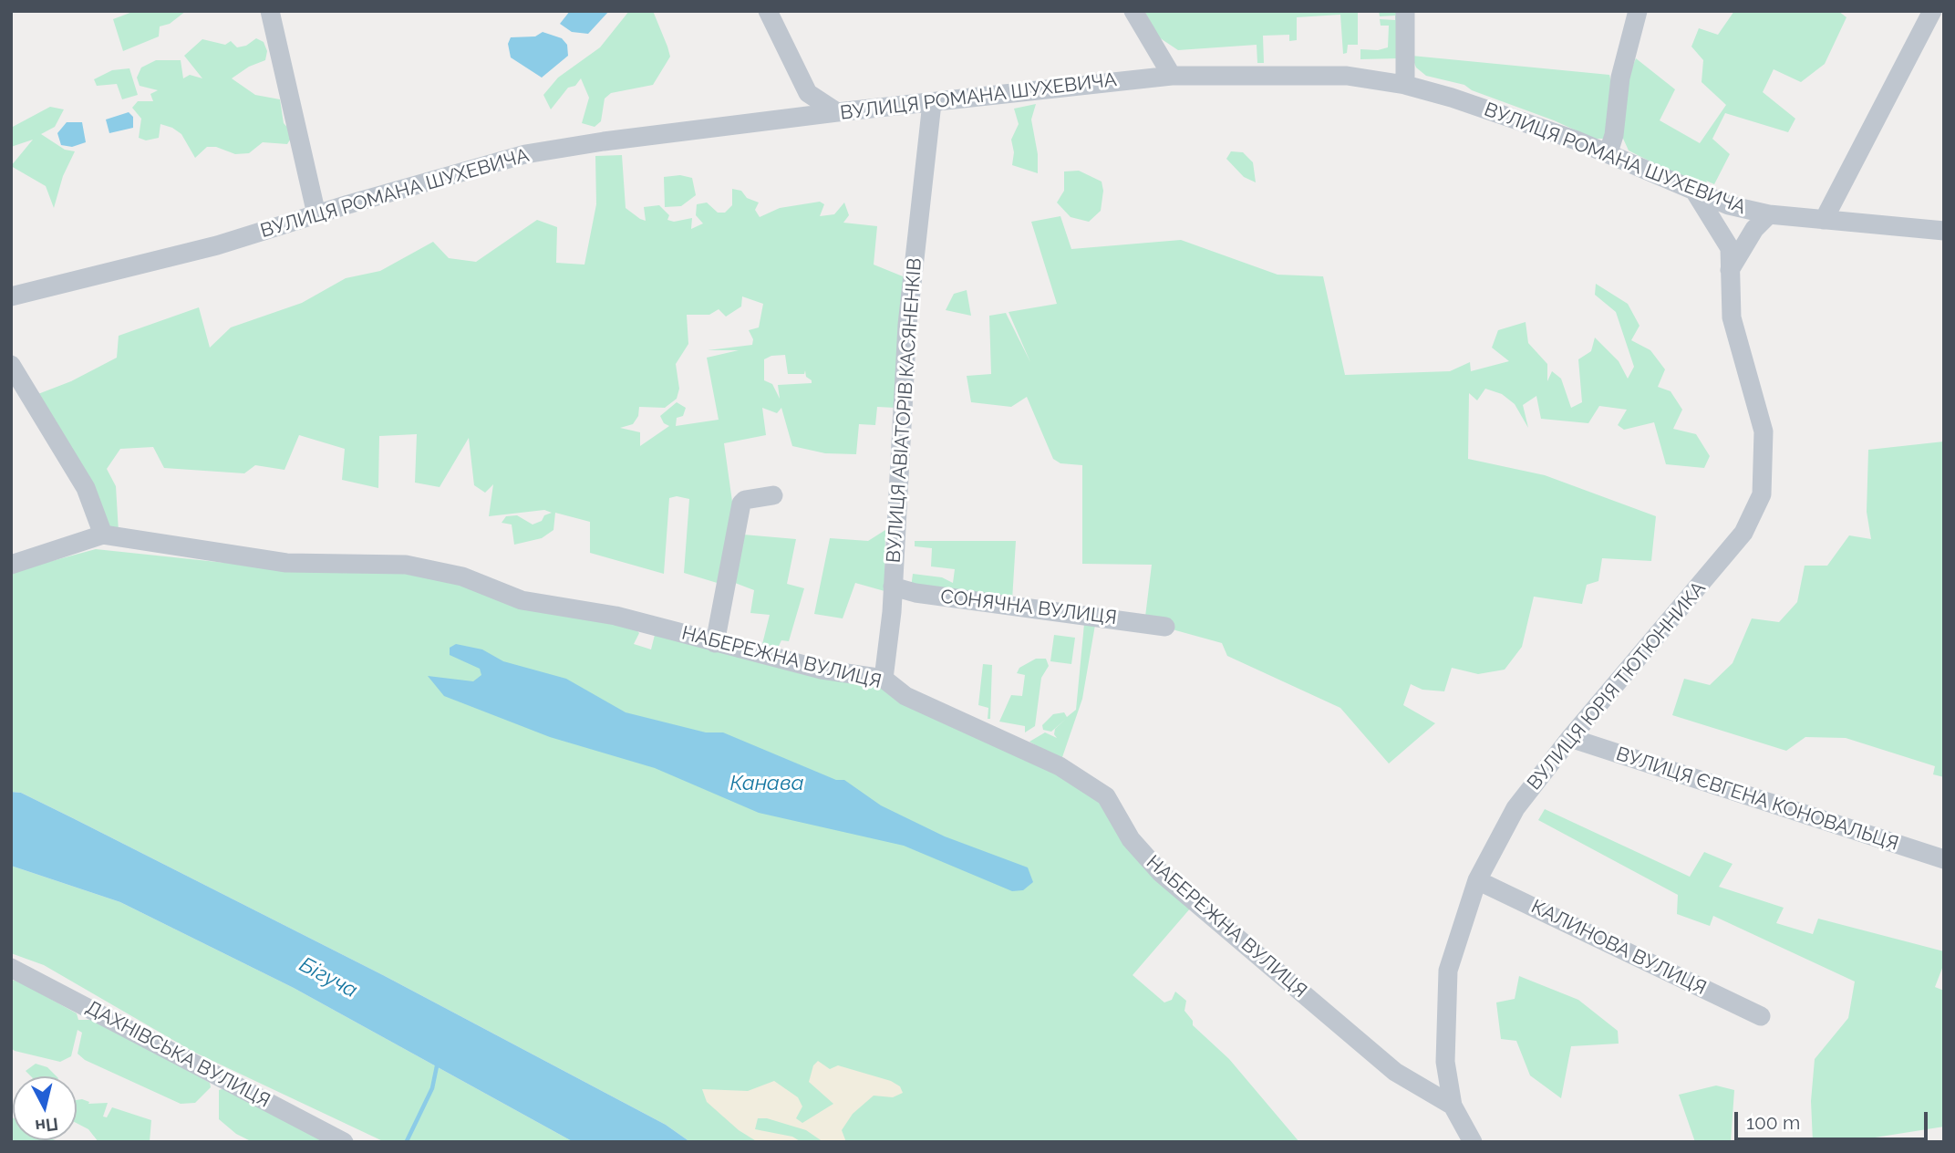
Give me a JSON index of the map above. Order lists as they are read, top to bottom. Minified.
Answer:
{"streets":{"street":["ВУЛИЦЯ РОМАНА ШУХЕВИЧА","ВУЛИЦЯ АВІАТОРІВ КАСЯНЕНКІВ","СОНЯЧНА ВУЛИЦЯ","НАБЕРЕЖНА ВУЛИЦЯ","ВУЛИЦЯ ЮРІЯ ТЮТЮННИКА","ВУЛИЦЯ ЄВГЕНА КОНОВАЛЬЦЯ","КАЛИНОВА ВУЛИЦЯ","ДАХНІВСЬКА ВУЛИЦЯ"]},"crossings":[["ВУЛИЦЯ РОМАНА ШУХЕВИЧА","ВУЛИЦЯ АВІАТОРІВ КАСЯНЕНКІВ"],["ВУЛИЦЯ РОМАНА ШУХЕВИЧА","ВУЛИЦЯ ЮРІЯ ТЮТЮННИКА"],["ВУЛИЦЯ АВІАТОРІВ КАСЯНЕНКІВ","СОНЯЧНА ВУЛИЦЯ"],["ВУЛИЦЯ АВІАТОРІВ КАСЯНЕНКІВ","НАБЕРЕЖНА ВУЛИЦЯ"],["НАБЕРЕЖНА ВУЛИЦЯ","ВУЛИЦЯ ЮРІЯ ТЮТЮННИКА"],["ВУЛИЦЯ ЮРІЯ ТЮТЮННИКА","ВУЛИЦЯ ЄВГЕНА КОНОВАЛЬЦЯ"],["ВУЛИЦЯ ЮРІЯ ТЮТЮННИКА","КАЛИНОВА ВУЛИЦЯ"]],"water":["Канава","Бігуча"],"scale_bar":"100 m","north":"bottom"}
